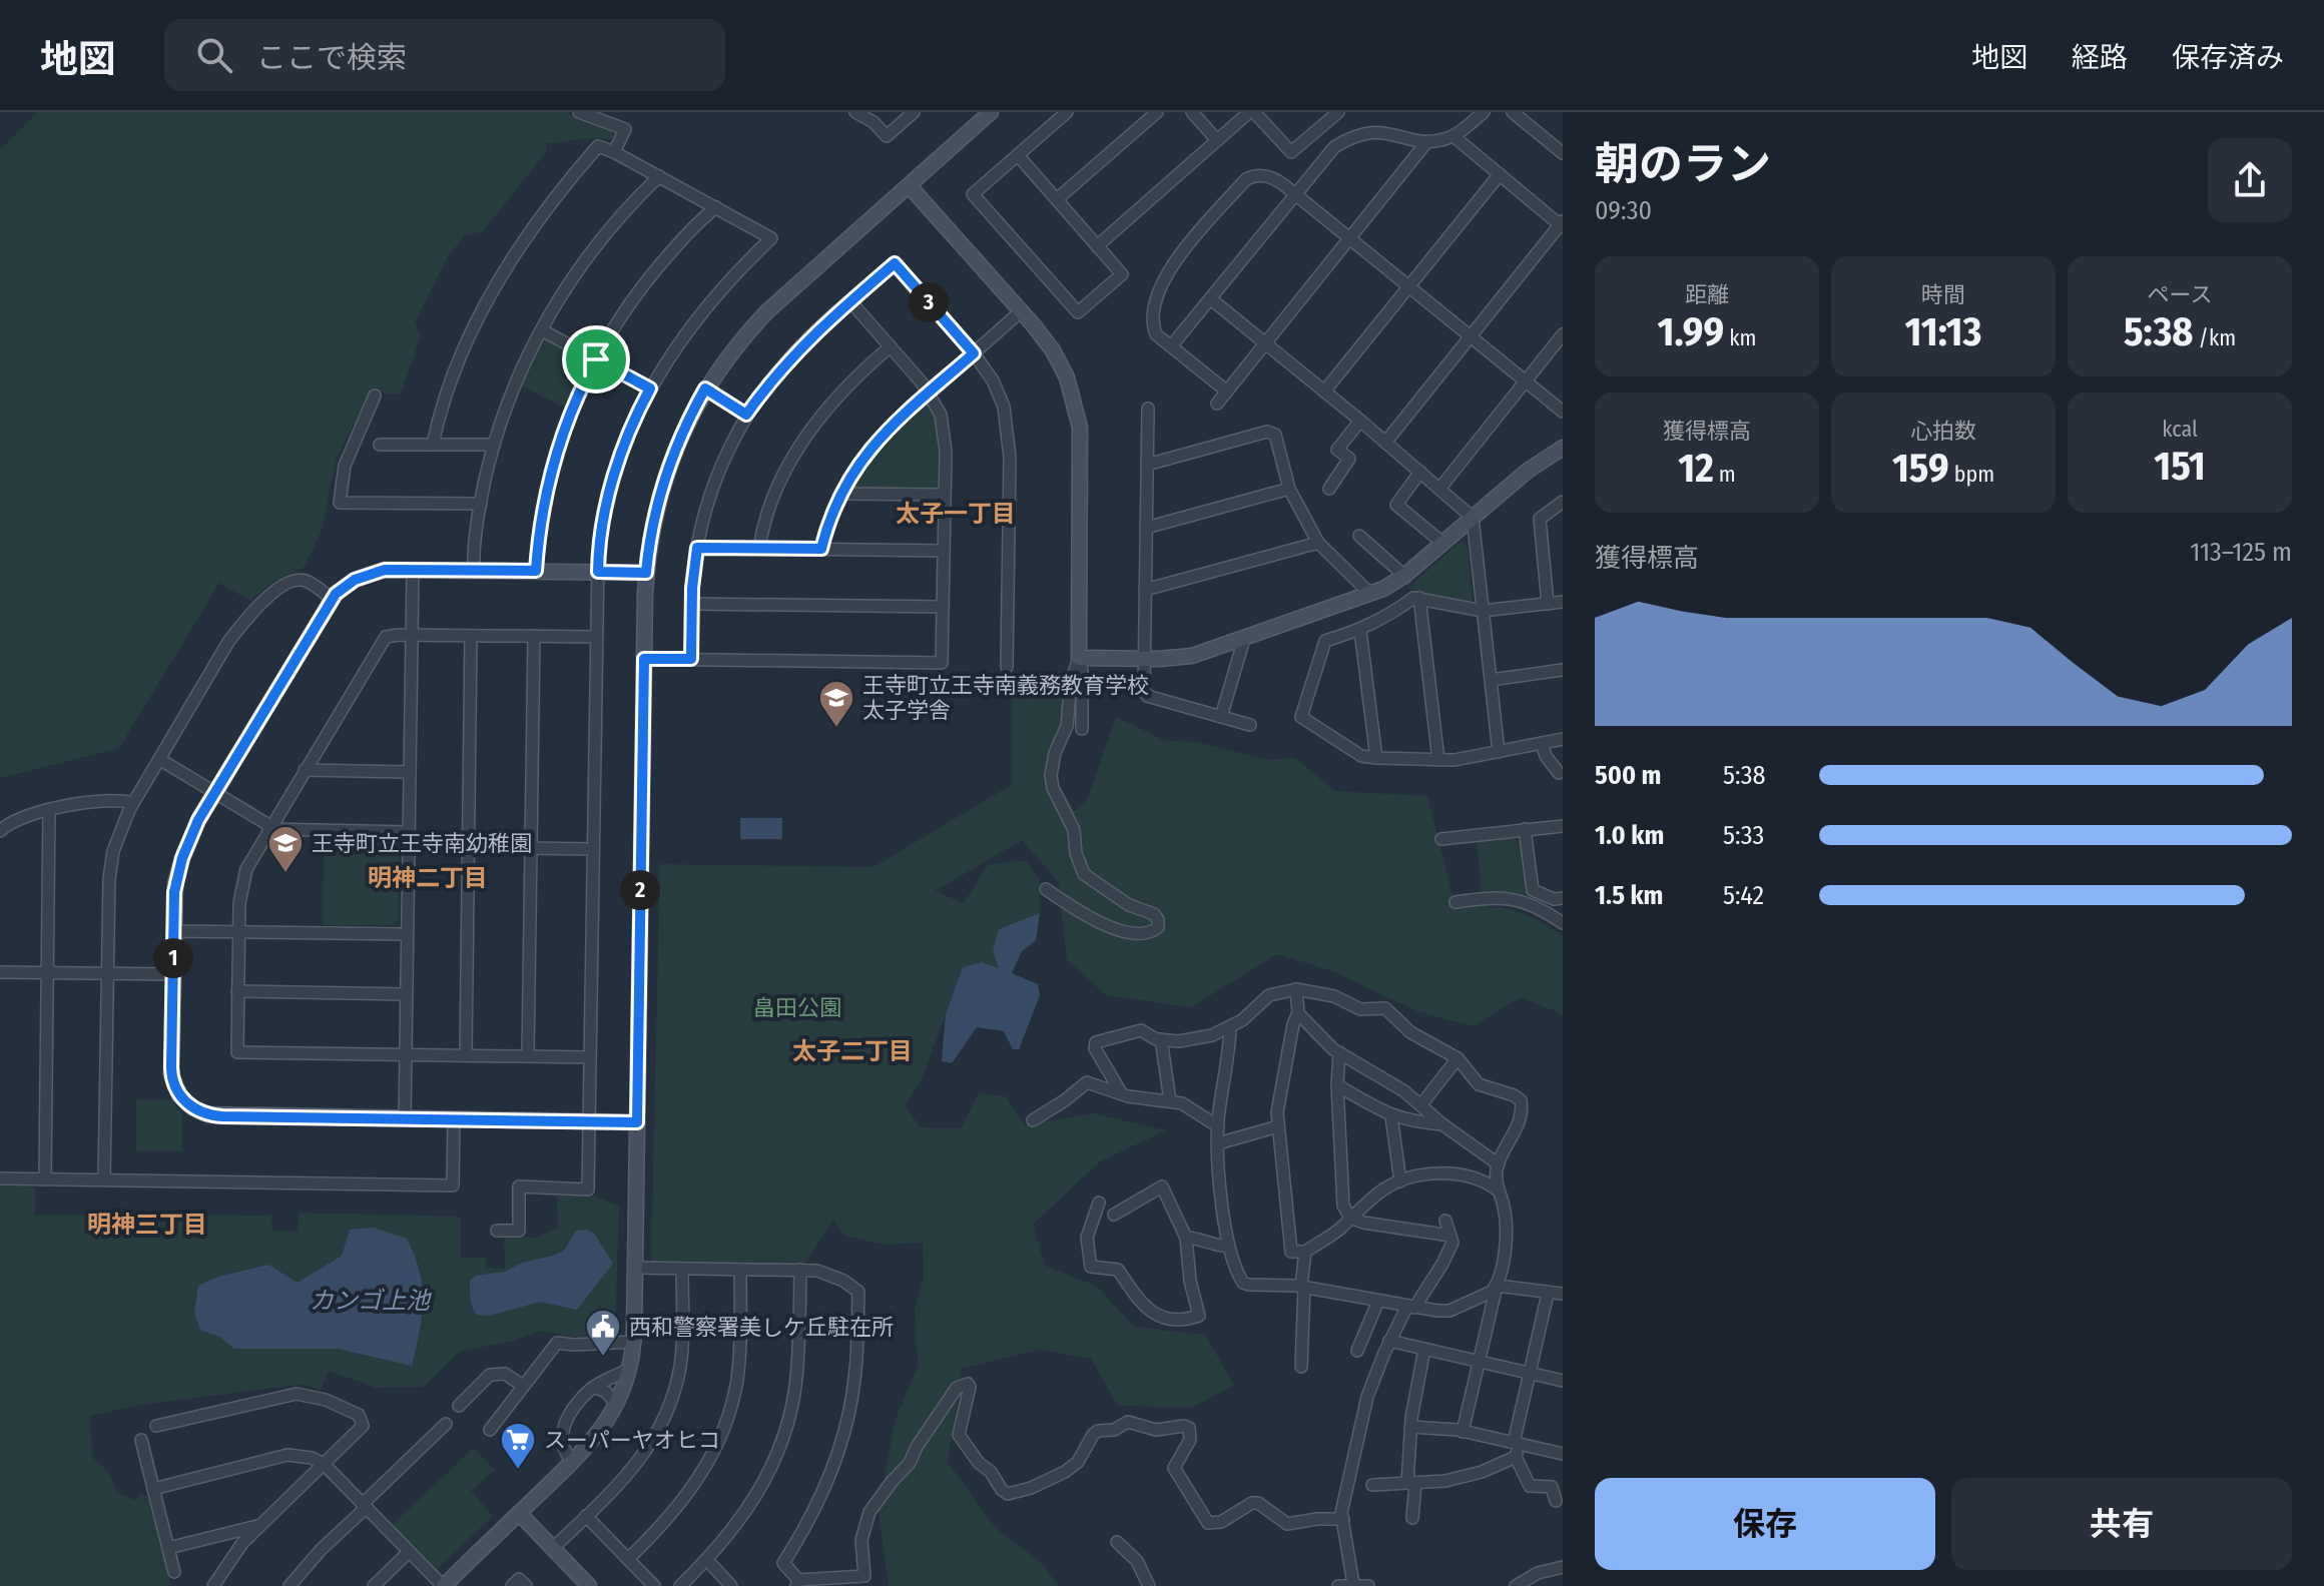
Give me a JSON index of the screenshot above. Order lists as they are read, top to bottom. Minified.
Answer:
{"districts":["太子一丁目","明神二丁目","太子二丁目","明神三丁目"],"water":["カンゴ上池"],"parks":["畠田公園"],"places":{"school or university":["王寺町立王寺南義務教育学校 太子学舎","王寺町立王寺南幼稚園"],"public building":["西和警察署美しケ丘駐在所"],"supermarket":["スーパーヤオヒコ"]},"page":{"header":"地図","search":"ここで検索","nav":["地図","経路","保存済み"],"heading":["朝のラン","09:30"],"stats":[["距離","1.99 km"],["時間","11:13"],["ペース","5:38 /km"],["獲得標高","12 m"],["心拍数","159 bpm"],["kcal","151"]],"pins":["3","2","1"],"chart":["獲得標高","113–125 m"],"list":[{"name":"500 m","note":"5:38"},{"name":"1.0 km","note":"5:33"},{"name":"1.5 km","note":"5:42"}],"buttons":["保存","共有"]}}
